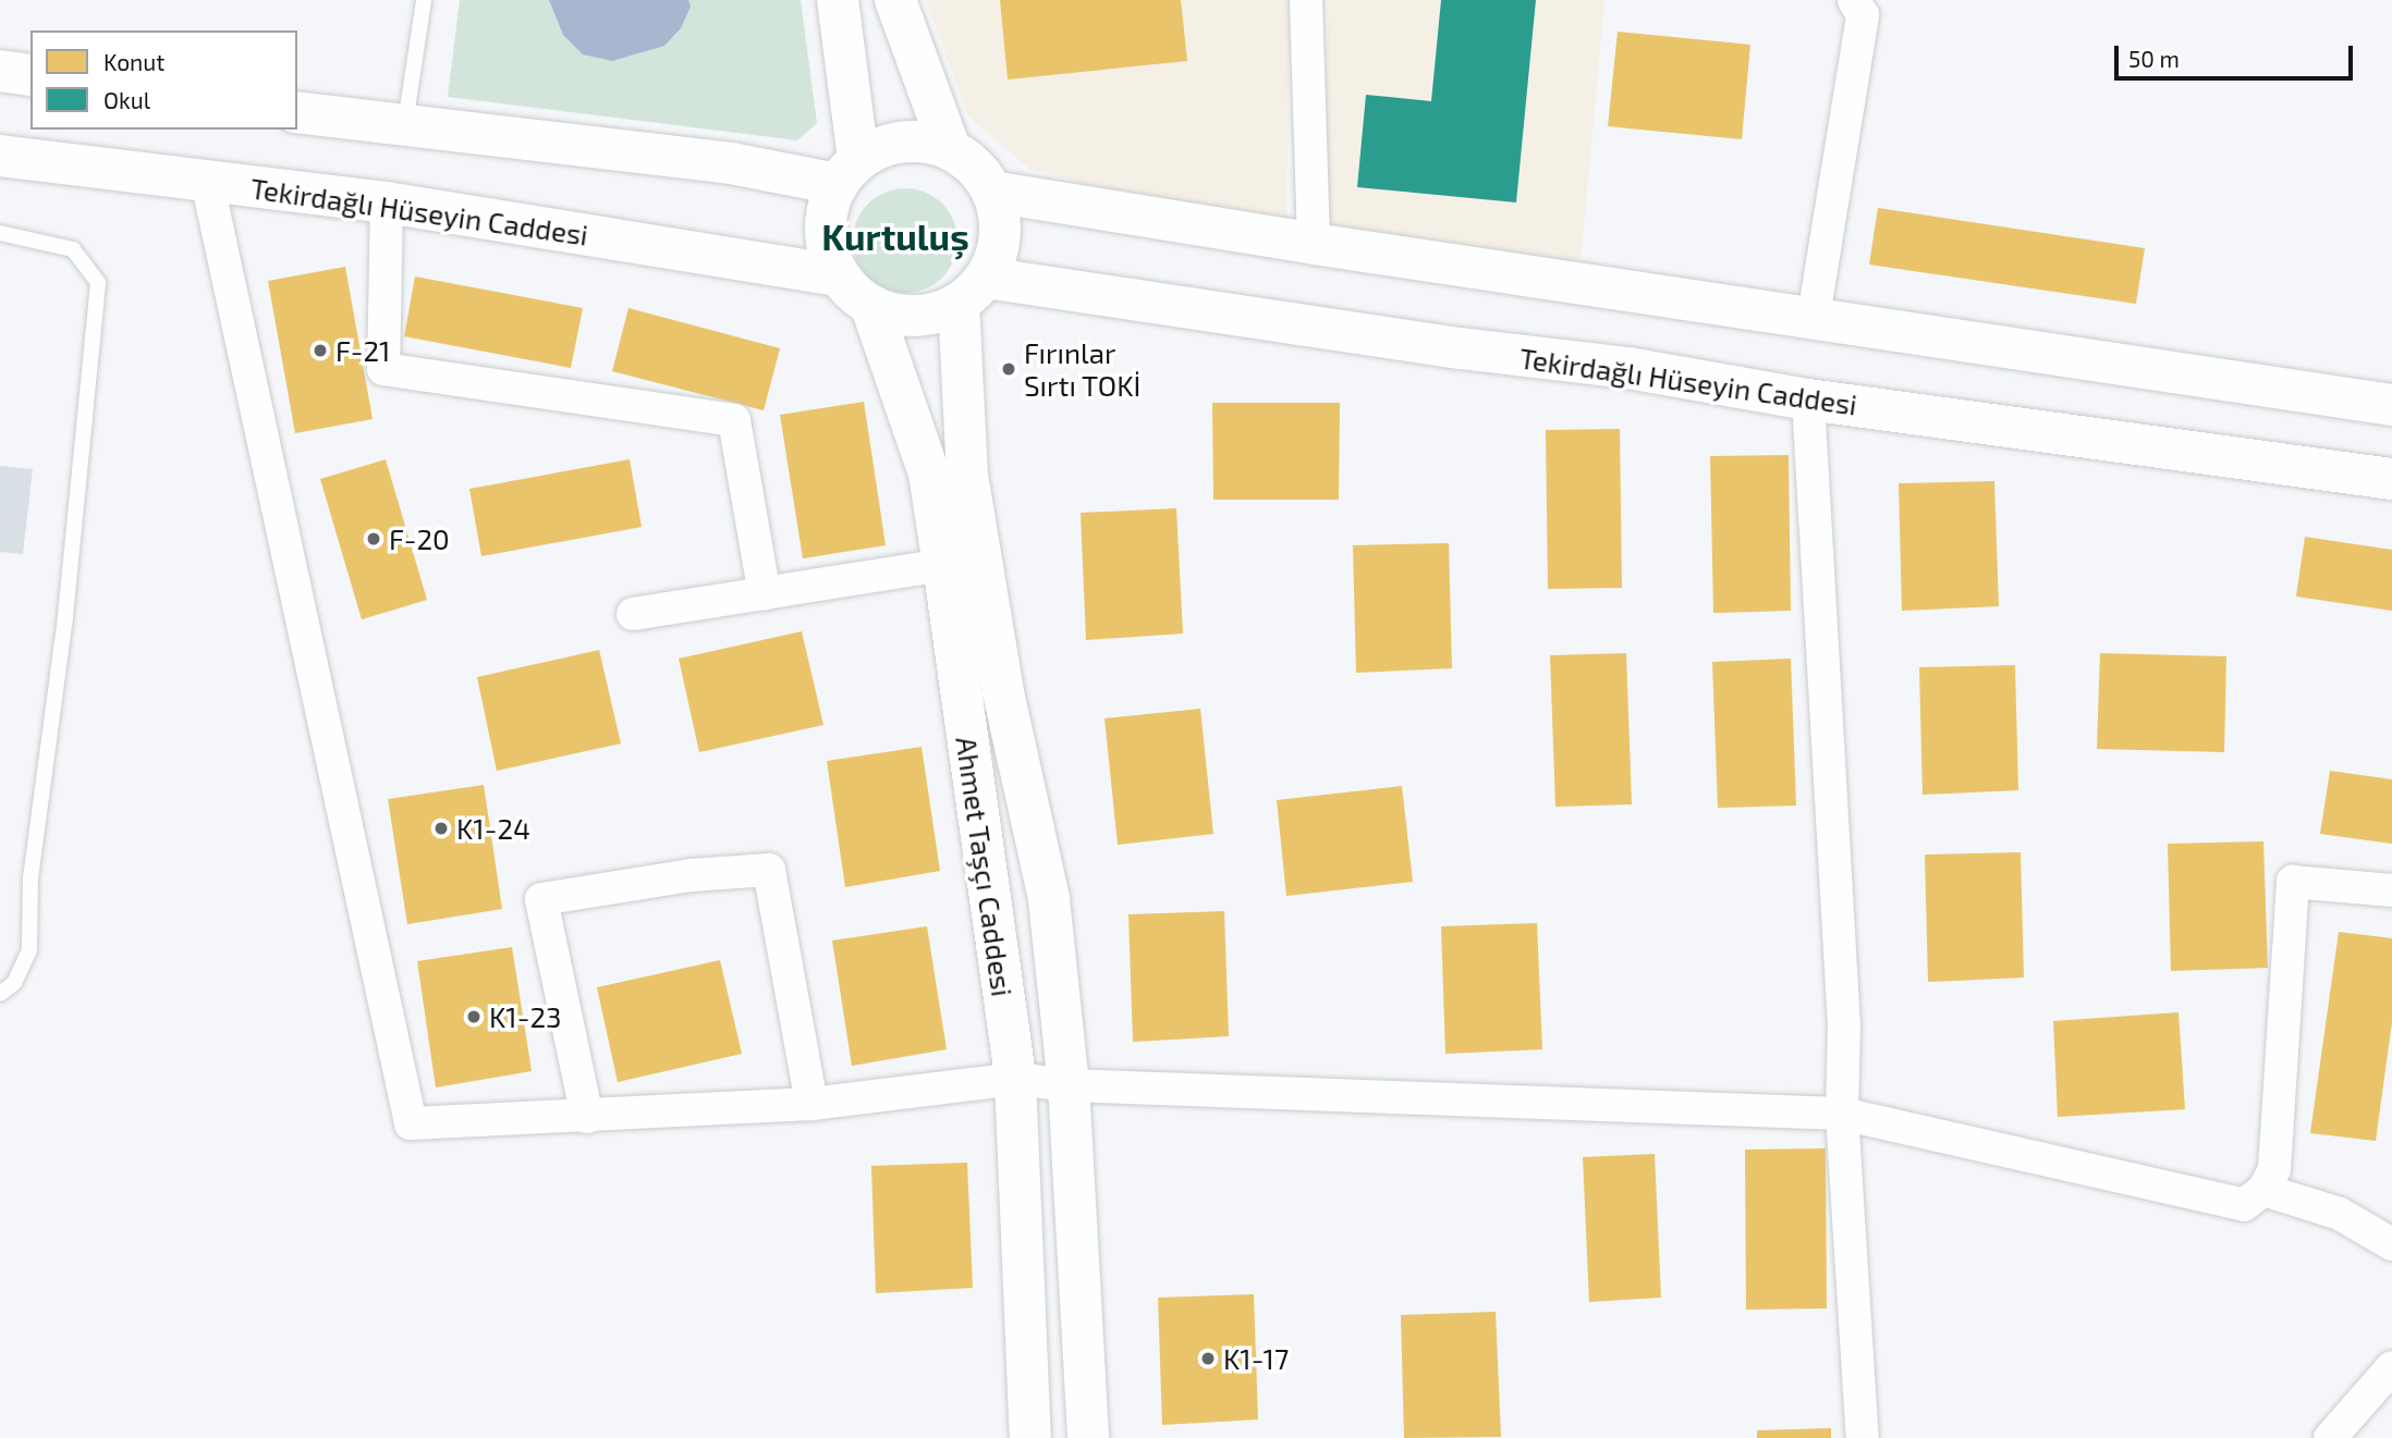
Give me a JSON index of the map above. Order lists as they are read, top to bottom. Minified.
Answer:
{"streets":{"main road":["Tekirdağlı Hüseyin Caddesi","Ahmet Taşçı Caddesi"]},"crossings":[["Tekirdağlı Hüseyin Caddesi","Ahmet Taşçı Caddesi"]],"districts":["Kurtuluş"],"places":["F-21","Fırınlar Sırtı TOKİ","F-20","K1-24","K1-23","K1-17"],"legend":["Konut","Okul"],"scale_bar":"50 m"}
